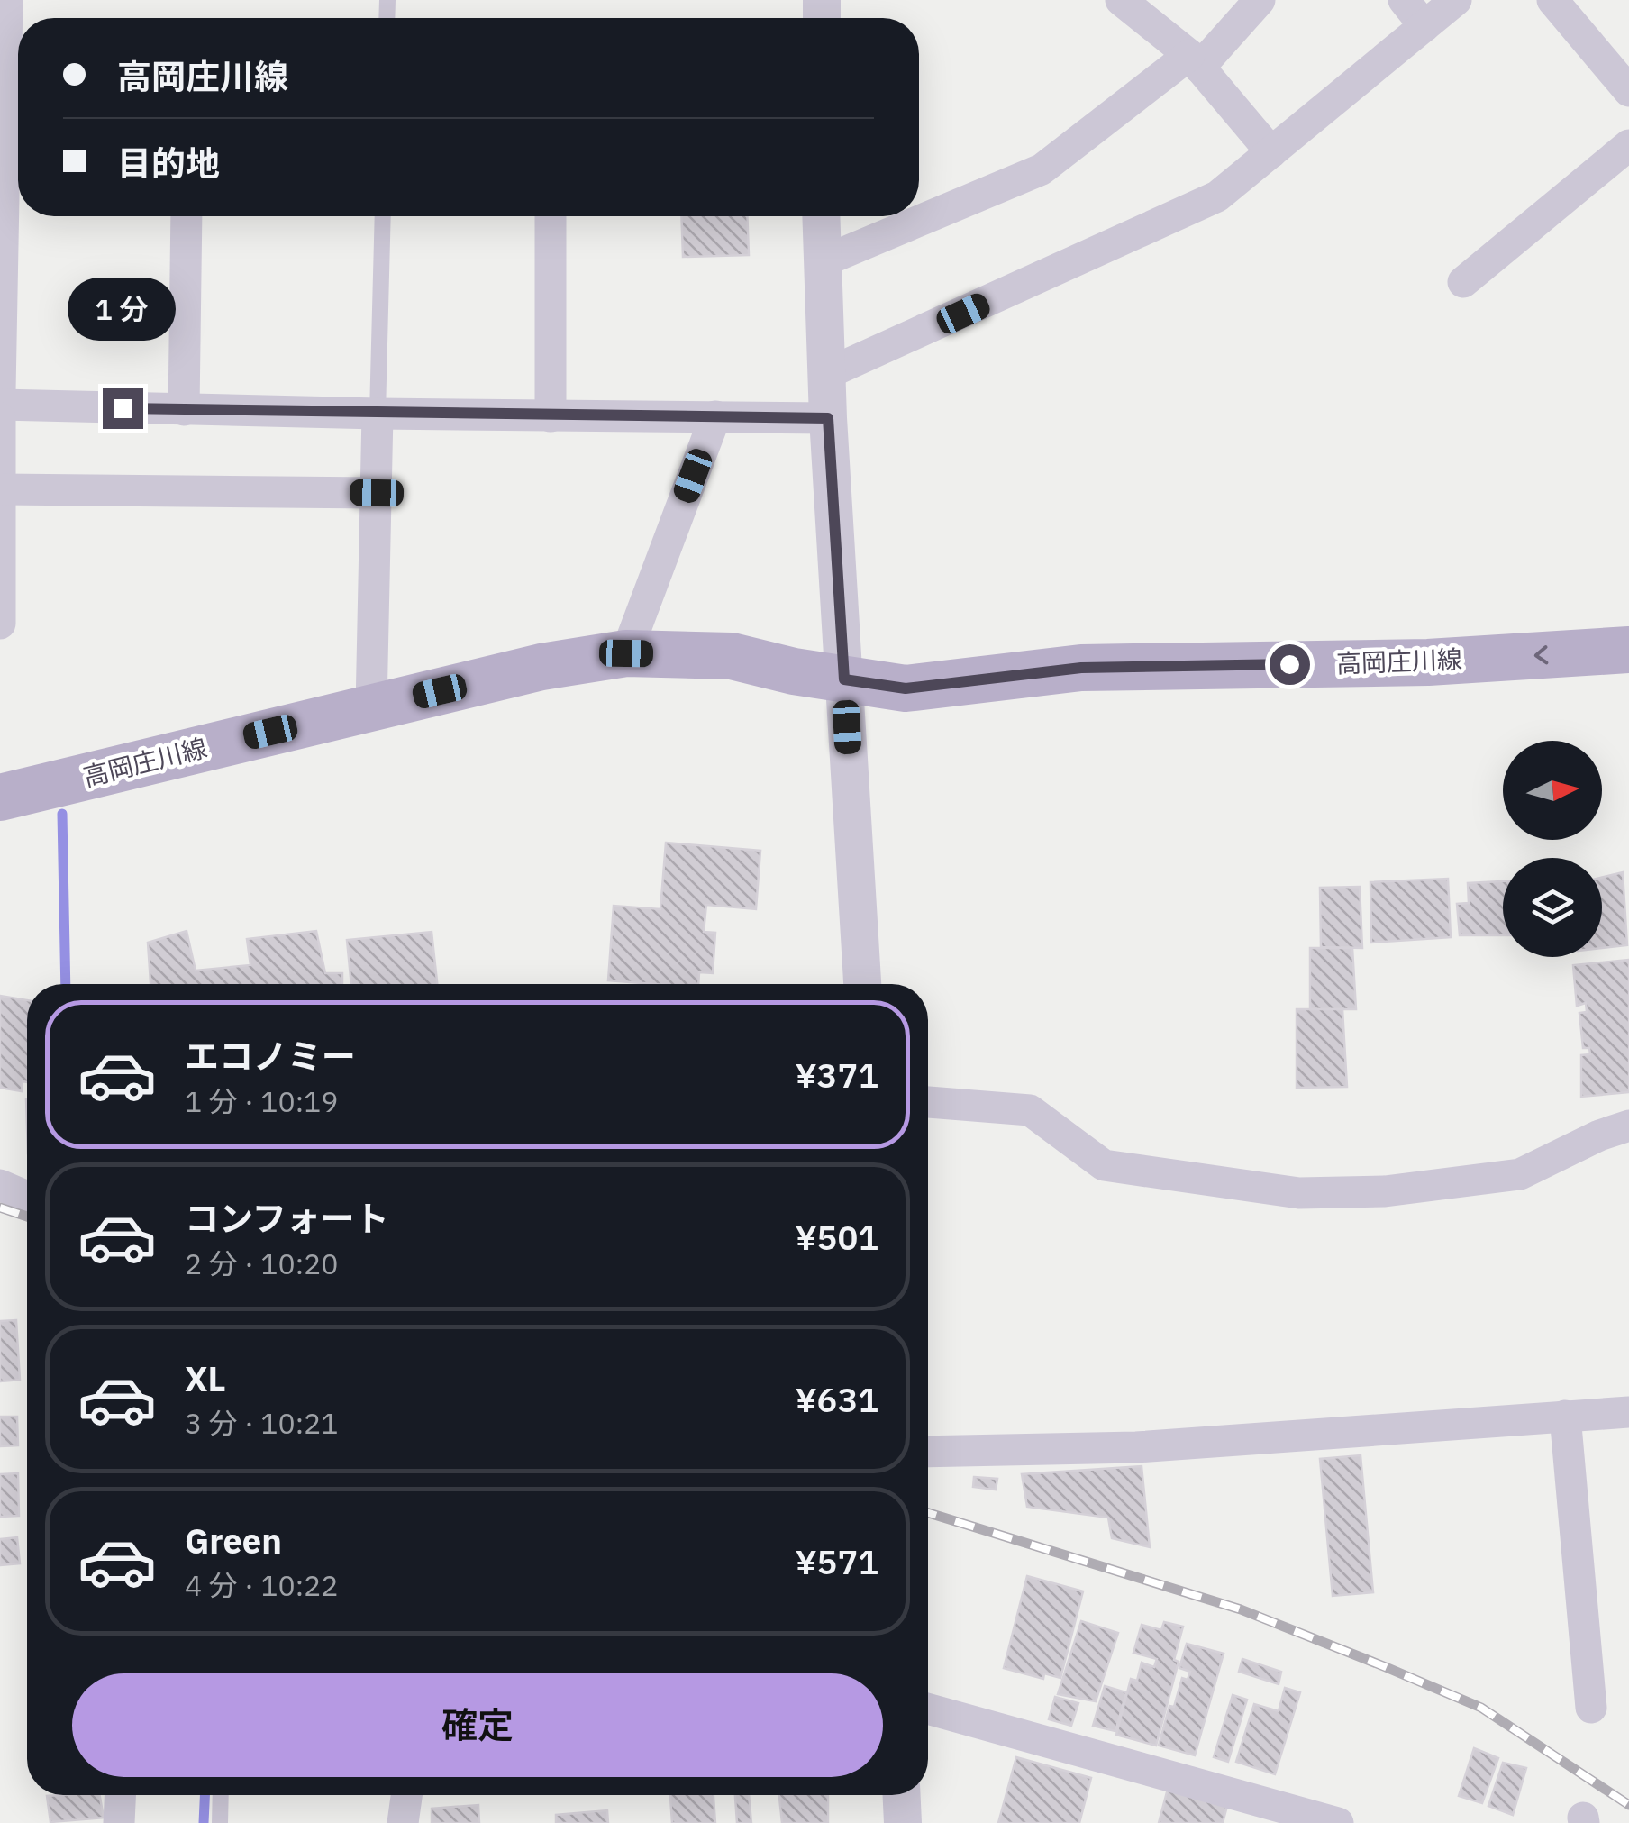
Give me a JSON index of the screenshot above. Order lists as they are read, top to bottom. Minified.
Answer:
{"streets":{"main road":["高岡庄川線"]},"one_way":["高岡庄川線"],"north":"right","page":{"banner":["高岡庄川線","目的地"],"bubble":"1 分","list":[{"name":"エコノミー","note":"1 分 · 10:19","value":"¥371"},{"name":"コンフォート","note":"2 分 · 10:20","value":"¥501"},{"name":"XL","note":"3 分 · 10:21","value":"¥631"},{"name":"Green","note":"4 分 · 10:22","value":"¥571"}],"buttons":"確定"}}
